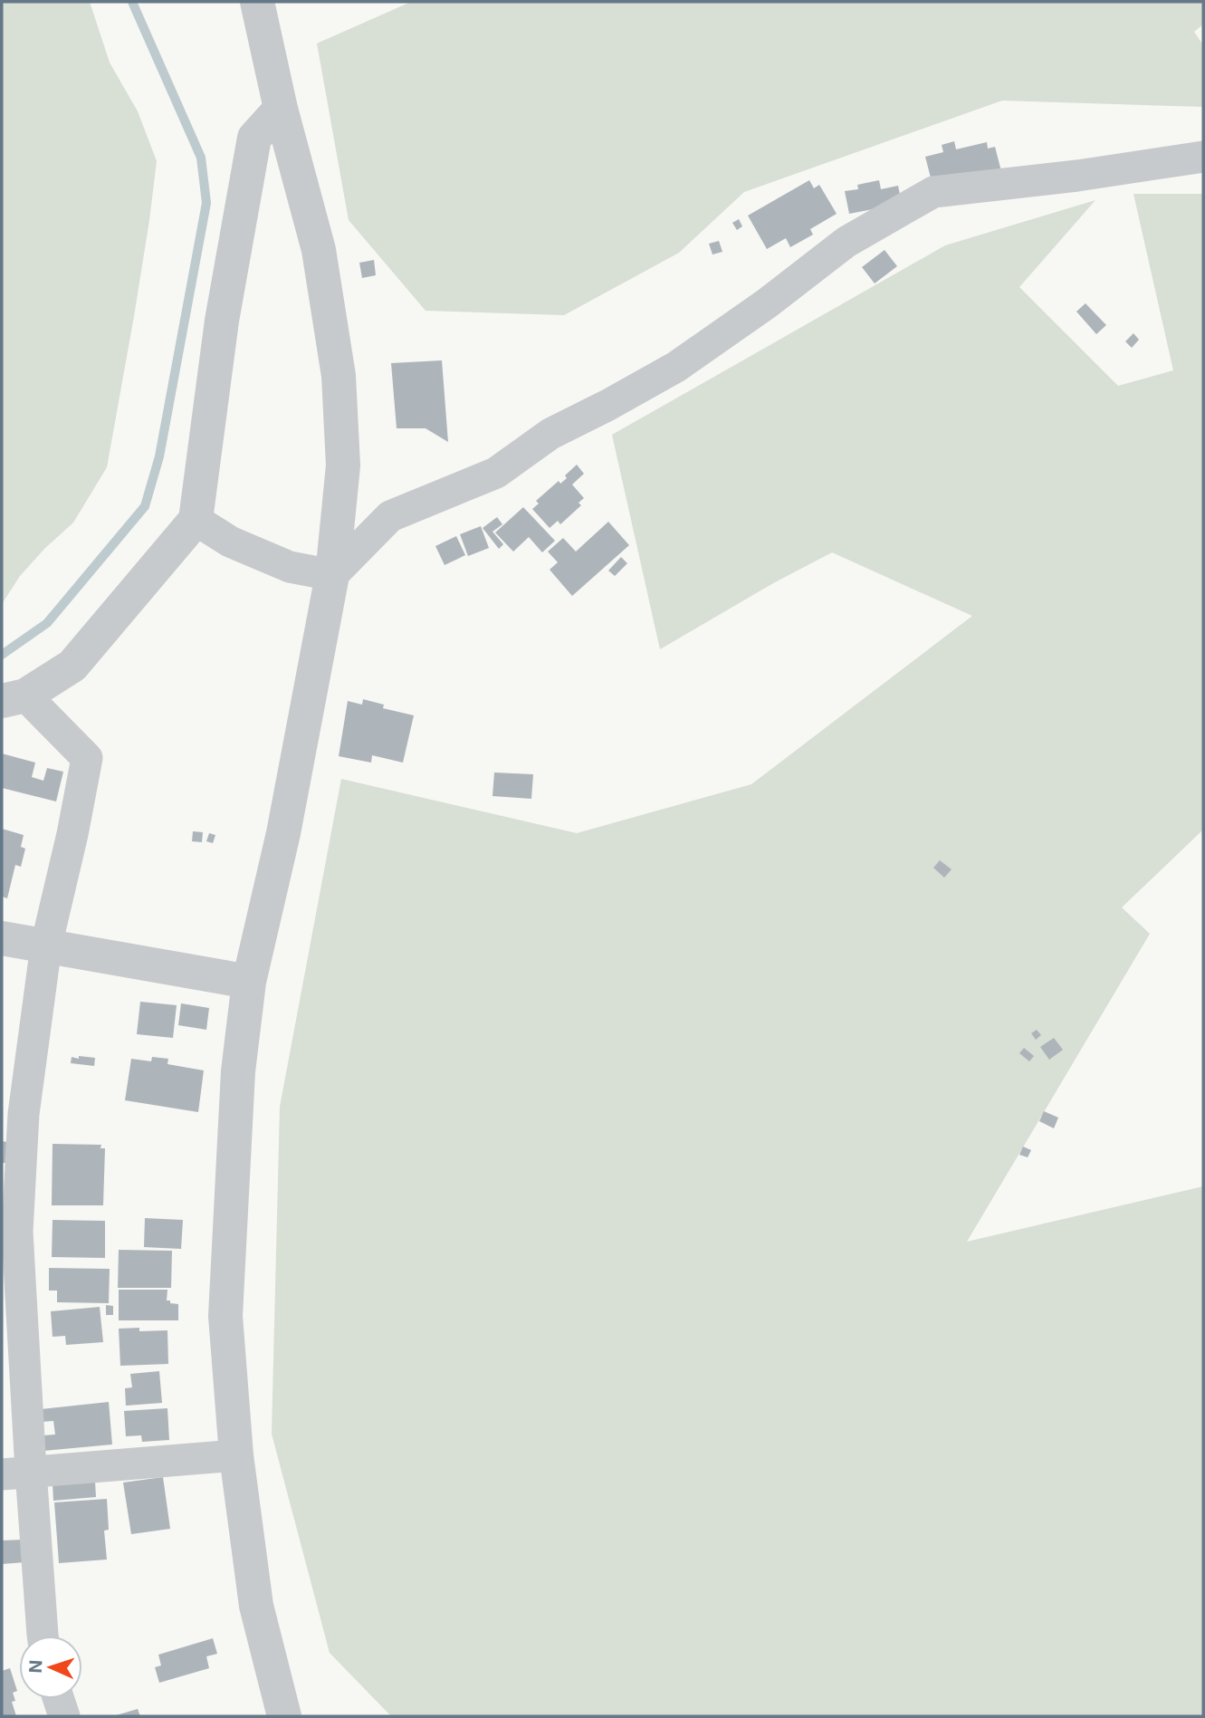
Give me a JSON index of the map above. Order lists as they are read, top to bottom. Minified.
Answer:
{"north":"left"}
